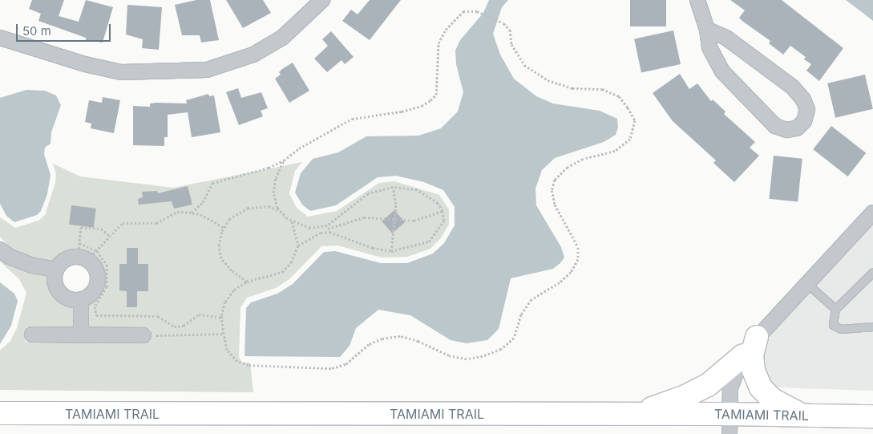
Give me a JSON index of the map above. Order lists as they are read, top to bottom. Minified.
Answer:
{"streets":{"main road":["TAMIAMI TRAIL"]},"scale_bar":"50 m"}
